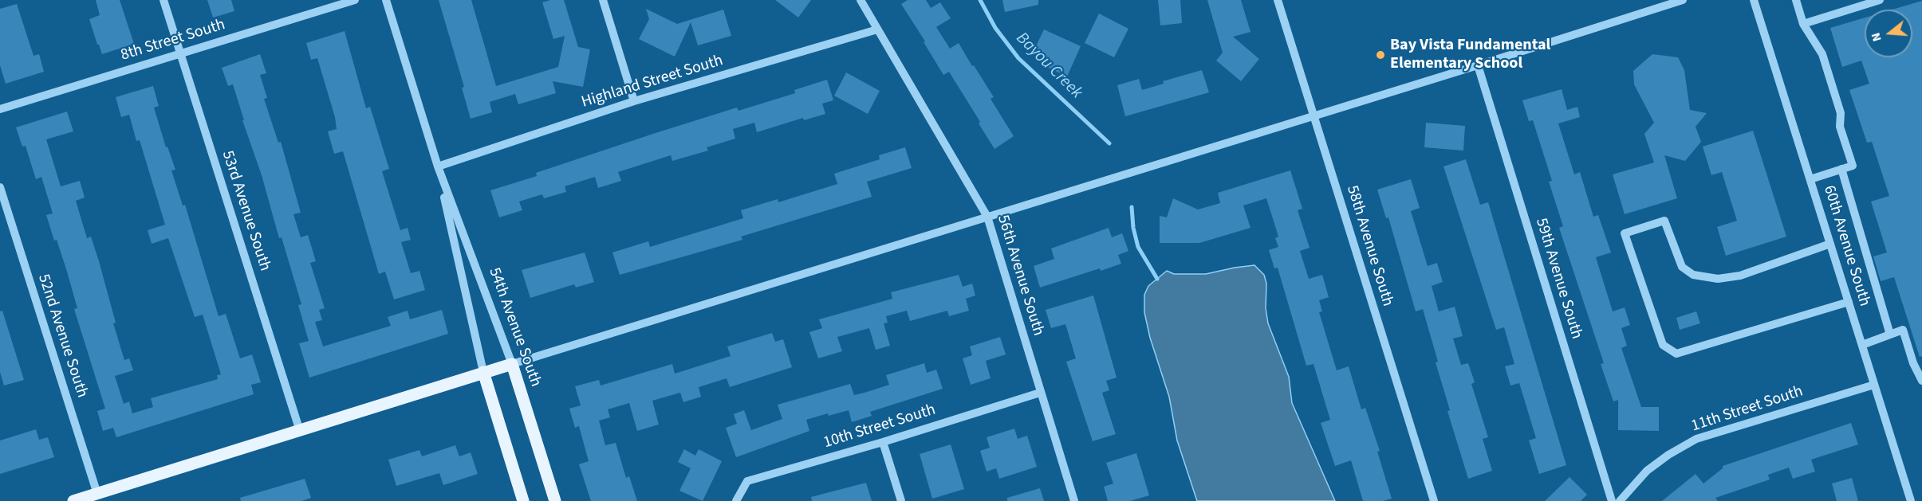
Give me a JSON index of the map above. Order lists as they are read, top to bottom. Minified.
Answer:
{"streets":{"main road":["54th Avenue South"],"street":["8th Street South","Highland Street South","53rd Avenue South","58th Avenue South","60th Avenue South","56th Avenue South","59th Avenue South","52nd Avenue South","11th Street South","10th Street South"]},"crossings":[["8th Street South","53rd Avenue South"],["Highland Street South","56th Avenue South"],["Highland Street South","54th Avenue South"],["60th Avenue South","11th Street South"],["56th Avenue South","10th Street South"]],"water":["Bayou Creek"],"places":["Bay Vista Fundamental Elementary School"],"north":"left"}
